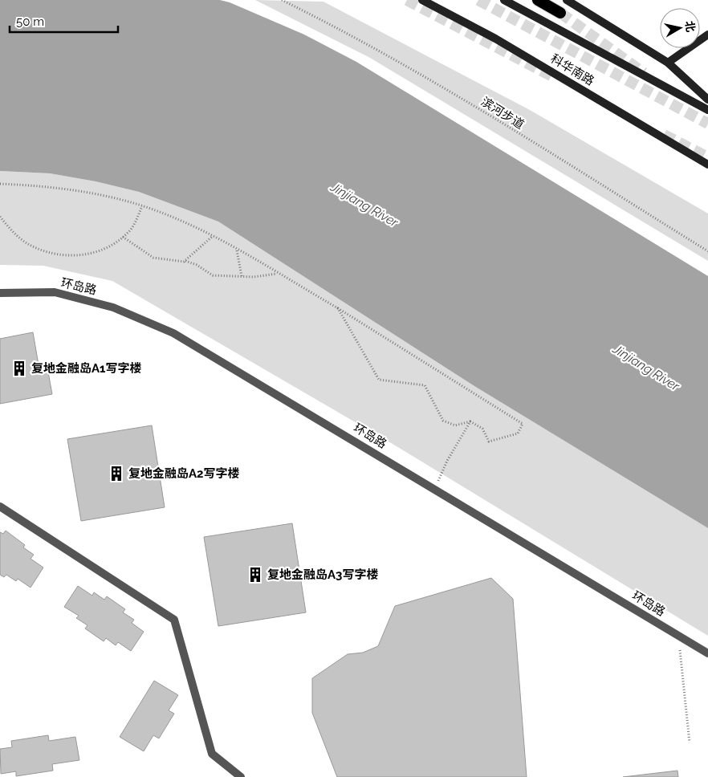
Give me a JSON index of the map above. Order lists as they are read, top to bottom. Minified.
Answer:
{"streets":{"main road":["科华南路"],"street":["环岛路"],"path":["滨河步道"]},"water":["Jinjiang River"],"places":{"building":["复地金融岛A1写字楼","复地金融岛A2写字楼","复地金融岛A3写字楼"]},"scale_bar":"50 m","north":"right"}
